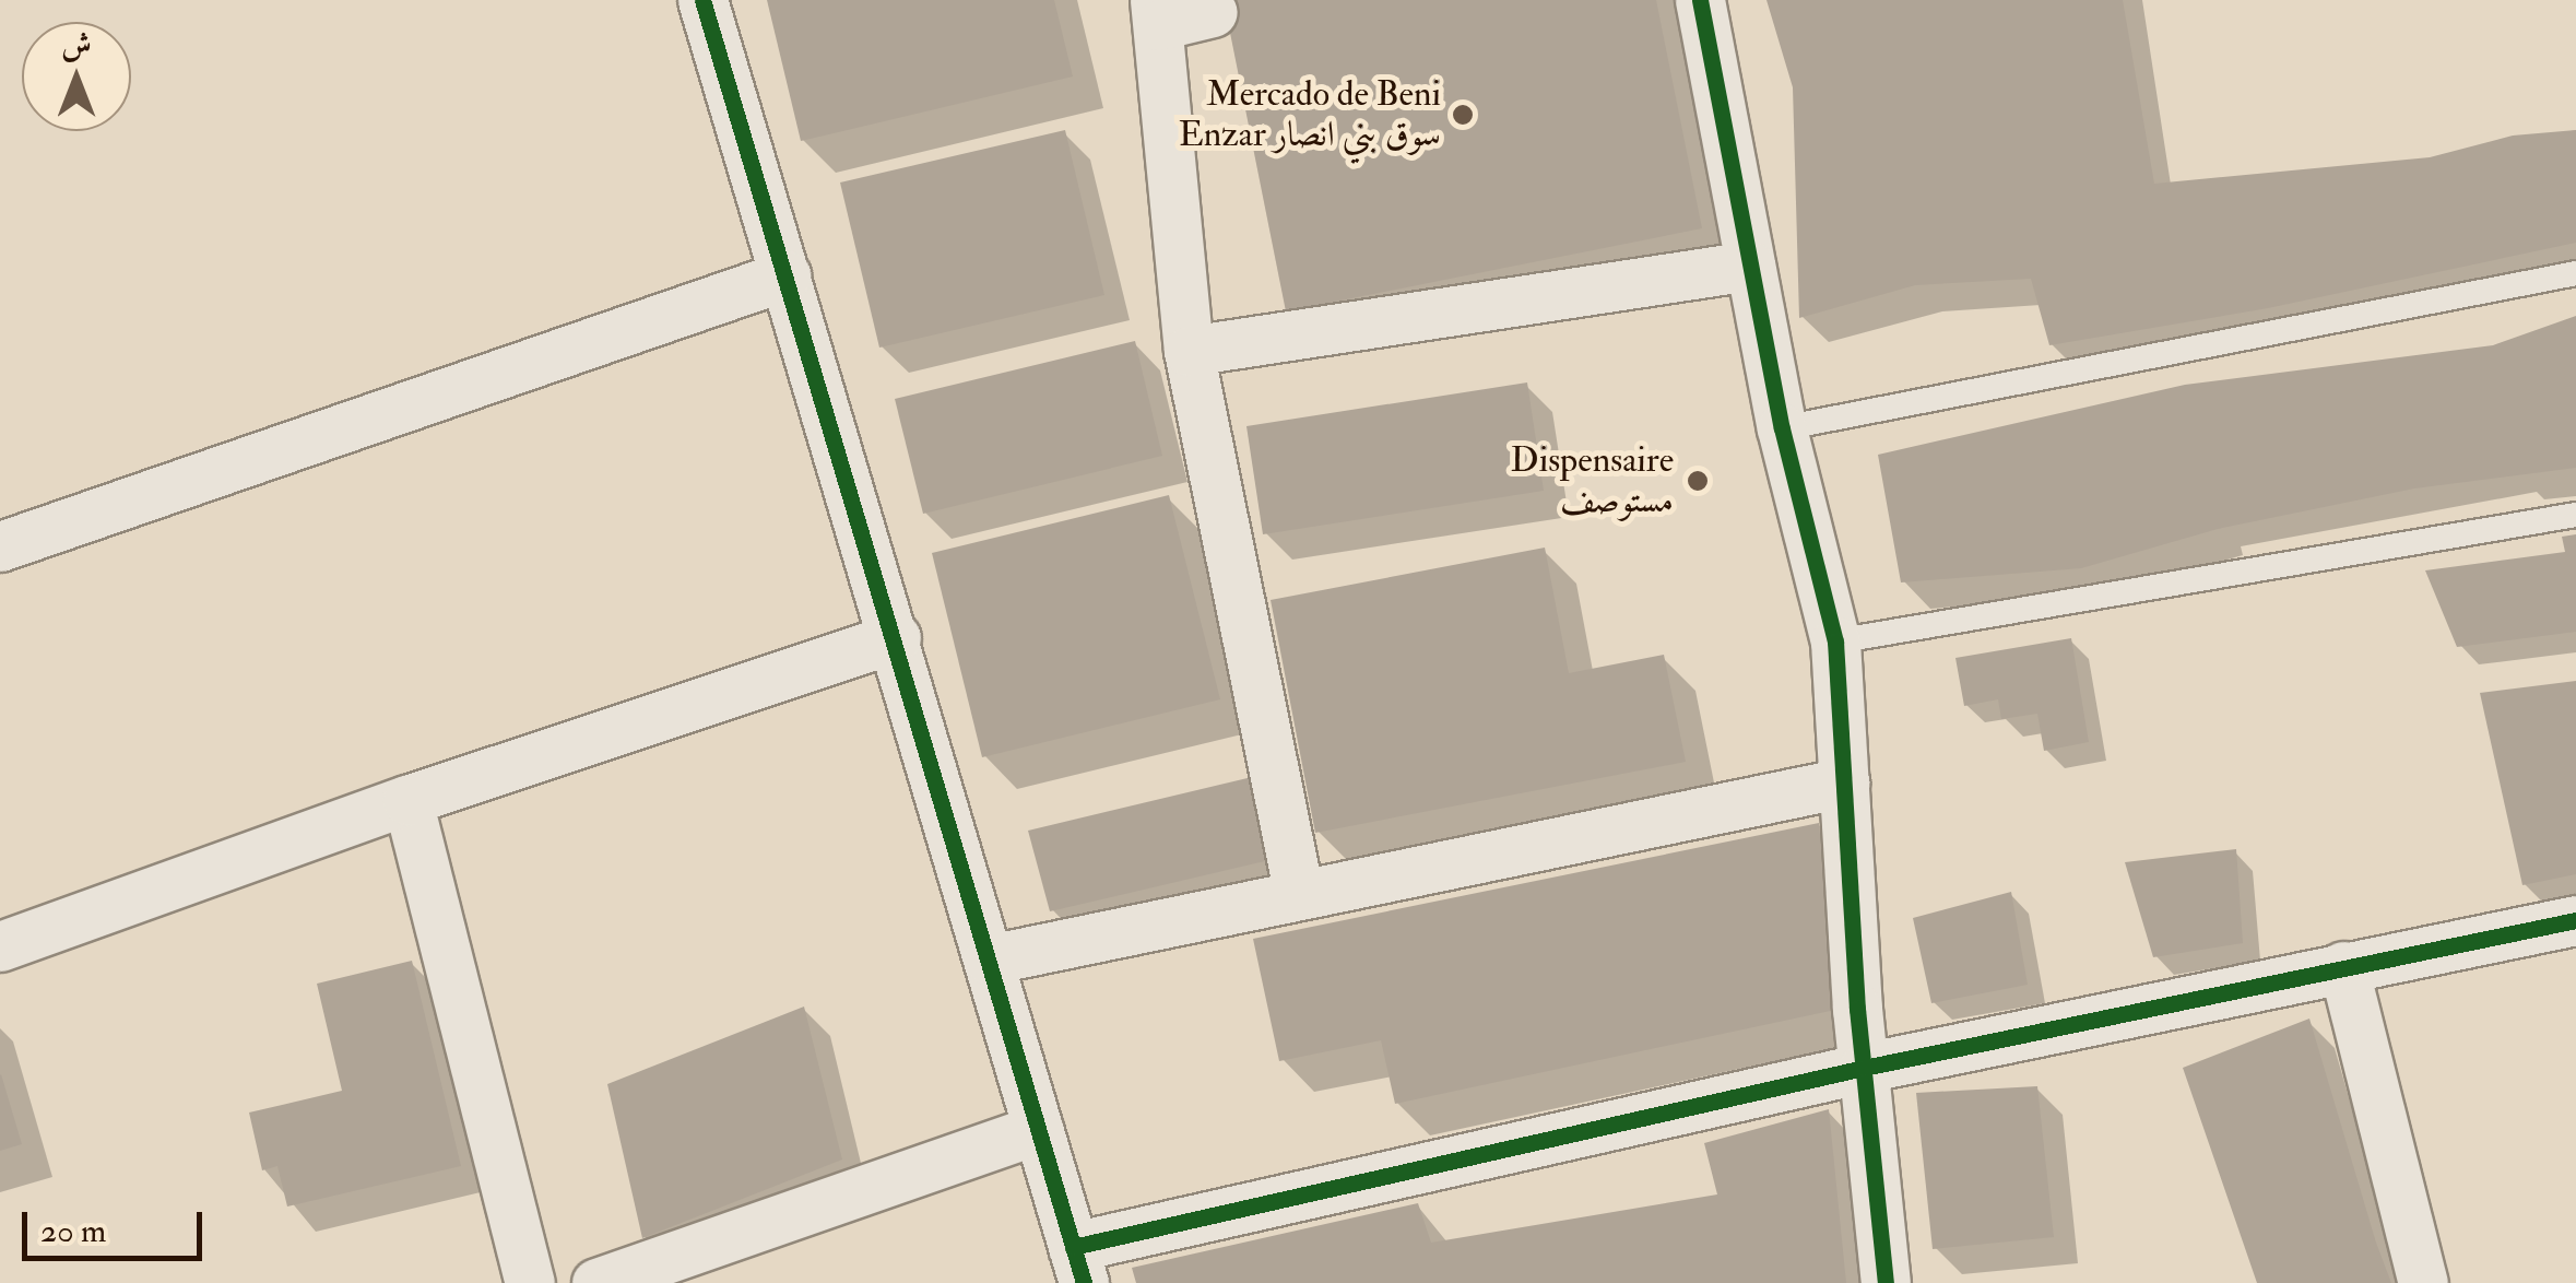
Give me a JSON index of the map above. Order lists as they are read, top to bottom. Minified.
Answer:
{"places":["Mercado de Beni Enzar سوق بني انصار","Dispensaire مستوصف"],"scale_bar":"20 m","north":"top"}
